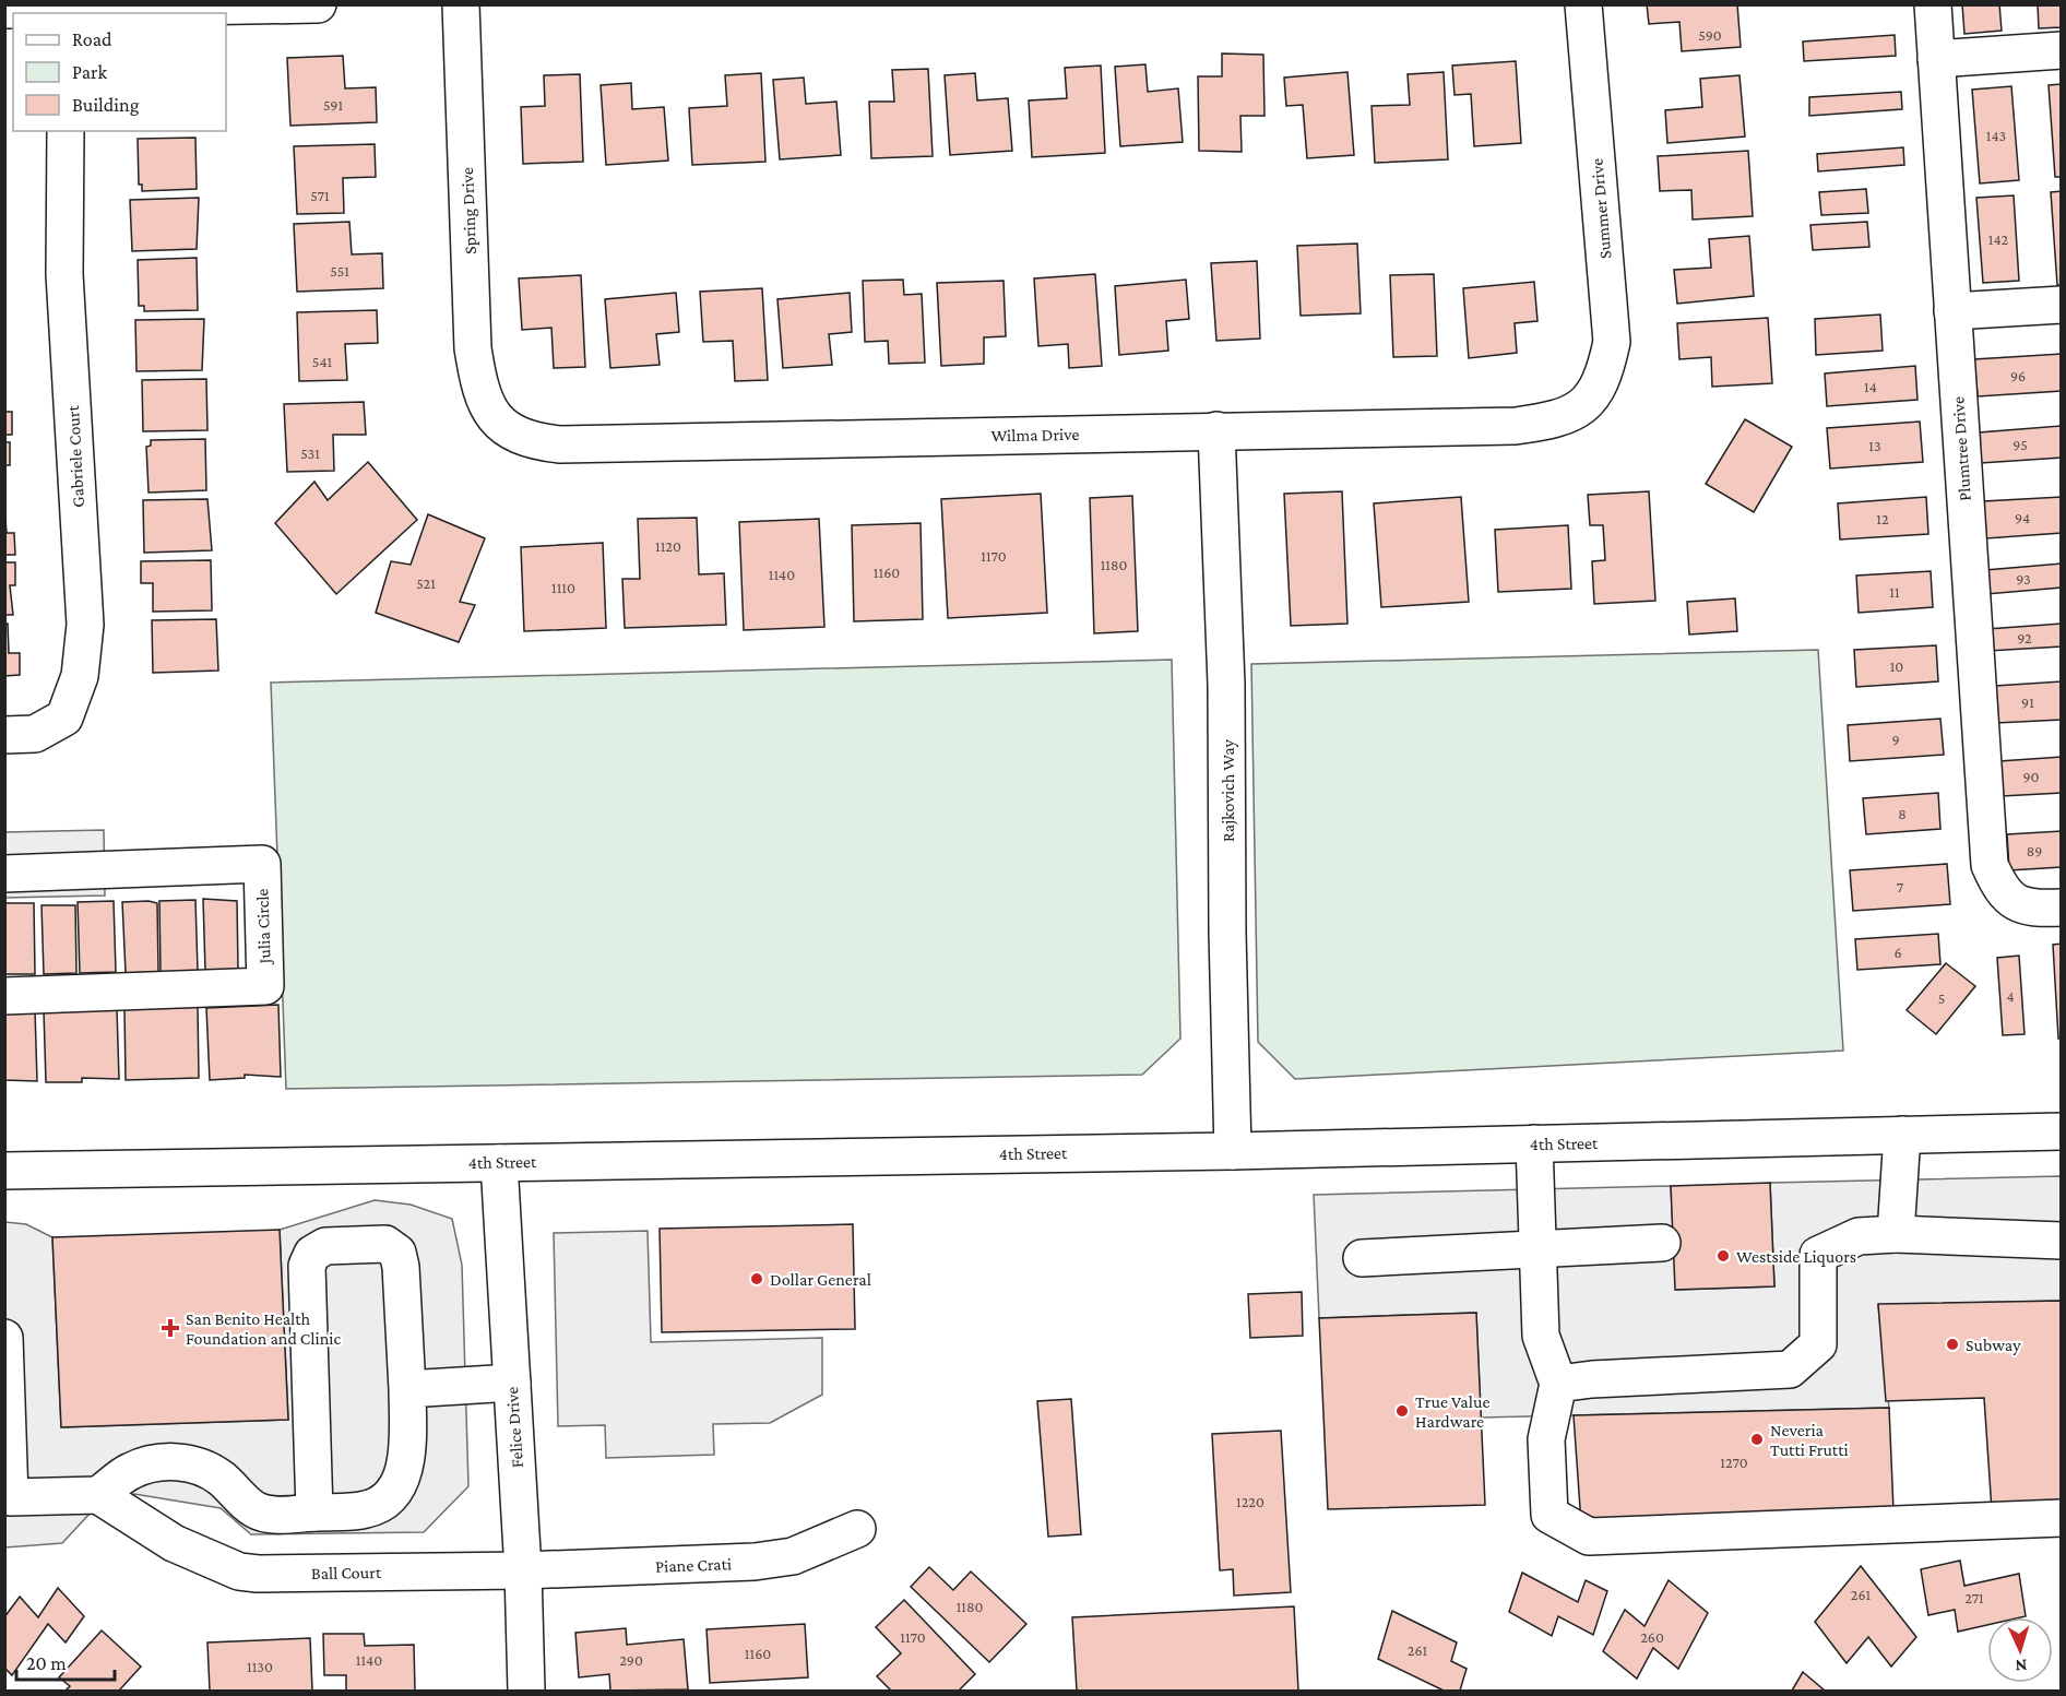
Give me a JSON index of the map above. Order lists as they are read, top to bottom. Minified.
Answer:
{"streets":{"street":["Summer Drive","Spring Drive","Wilma Drive","Plumtree Drive","Gabriele Court","Rajkovich Way","Julia Circle","4th Street","Felice Drive","Piane Crati","Ball Court"]},"crossings":[["Summer Drive","Wilma Drive"],["Spring Drive","Wilma Drive"],["Wilma Drive","Rajkovich Way"],["Rajkovich Way","4th Street"],["4th Street","Felice Drive"],["Felice Drive","Piane Crati"],["Felice Drive","Ball Court"],["Piane Crati","Ball Court"]],"places":{"other":["Westside Liquors","Dollar General","Subway","True Value Hardware","Neveria Tutti Frutti"],"health":["San Benito Health Foundation and Clinic"]},"house_numbers":["590","591","143","571","142","551","541","96","14","95","13","531","94","12","1120","1170","1180","1160","1140","93","521","1110","11","92","10","91","9","90","8","89","7","6","4","5","1270","1220","261","271","1180","1170","260","261","1160","1140","290","1130"],"legend":["Road","Park","Building"],"scale_bar":"20 m","north":"bottom"}
